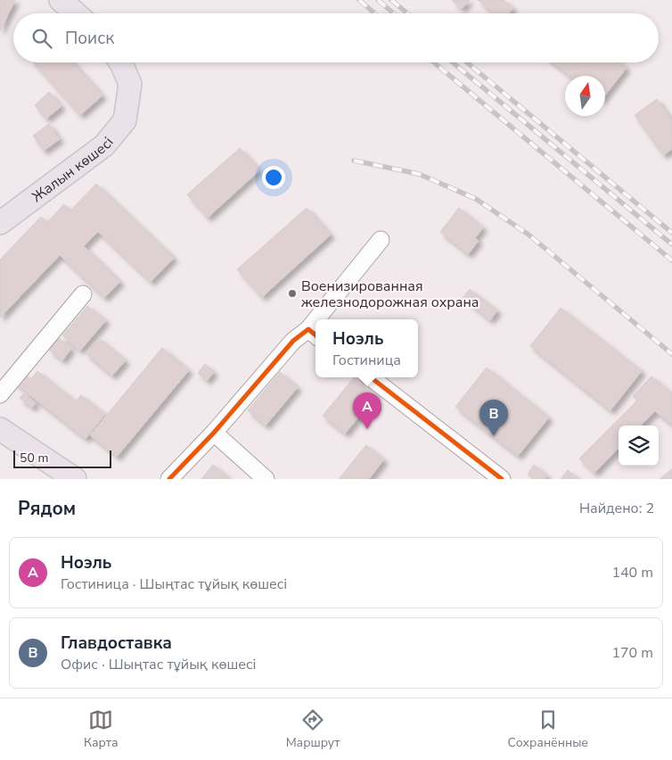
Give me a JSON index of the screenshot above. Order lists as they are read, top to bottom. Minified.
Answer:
{"streets":{"main road":["Жалын көшесі"]},"places":["Военизированная железнодорожная охрана"],"scale_bar":"50 m","north":"top","page":{"search":"Поиск","popup":["Ноэль","Гостиница"],"pins":["A","B"],"scale":"50 m","heading":["Рядом","Найдено: 2"],"list":[{"mark":"A","name":"Ноэль","note":"Гостиница · Шыңтас тұйық көшесі","value":"140 m"},{"mark":"B","name":"Главдоставка","note":"Офис · Шыңтас тұйық көшесі","value":"170 m"}],"nav":["Карта","Маршрут","Сохранённые"]}}
